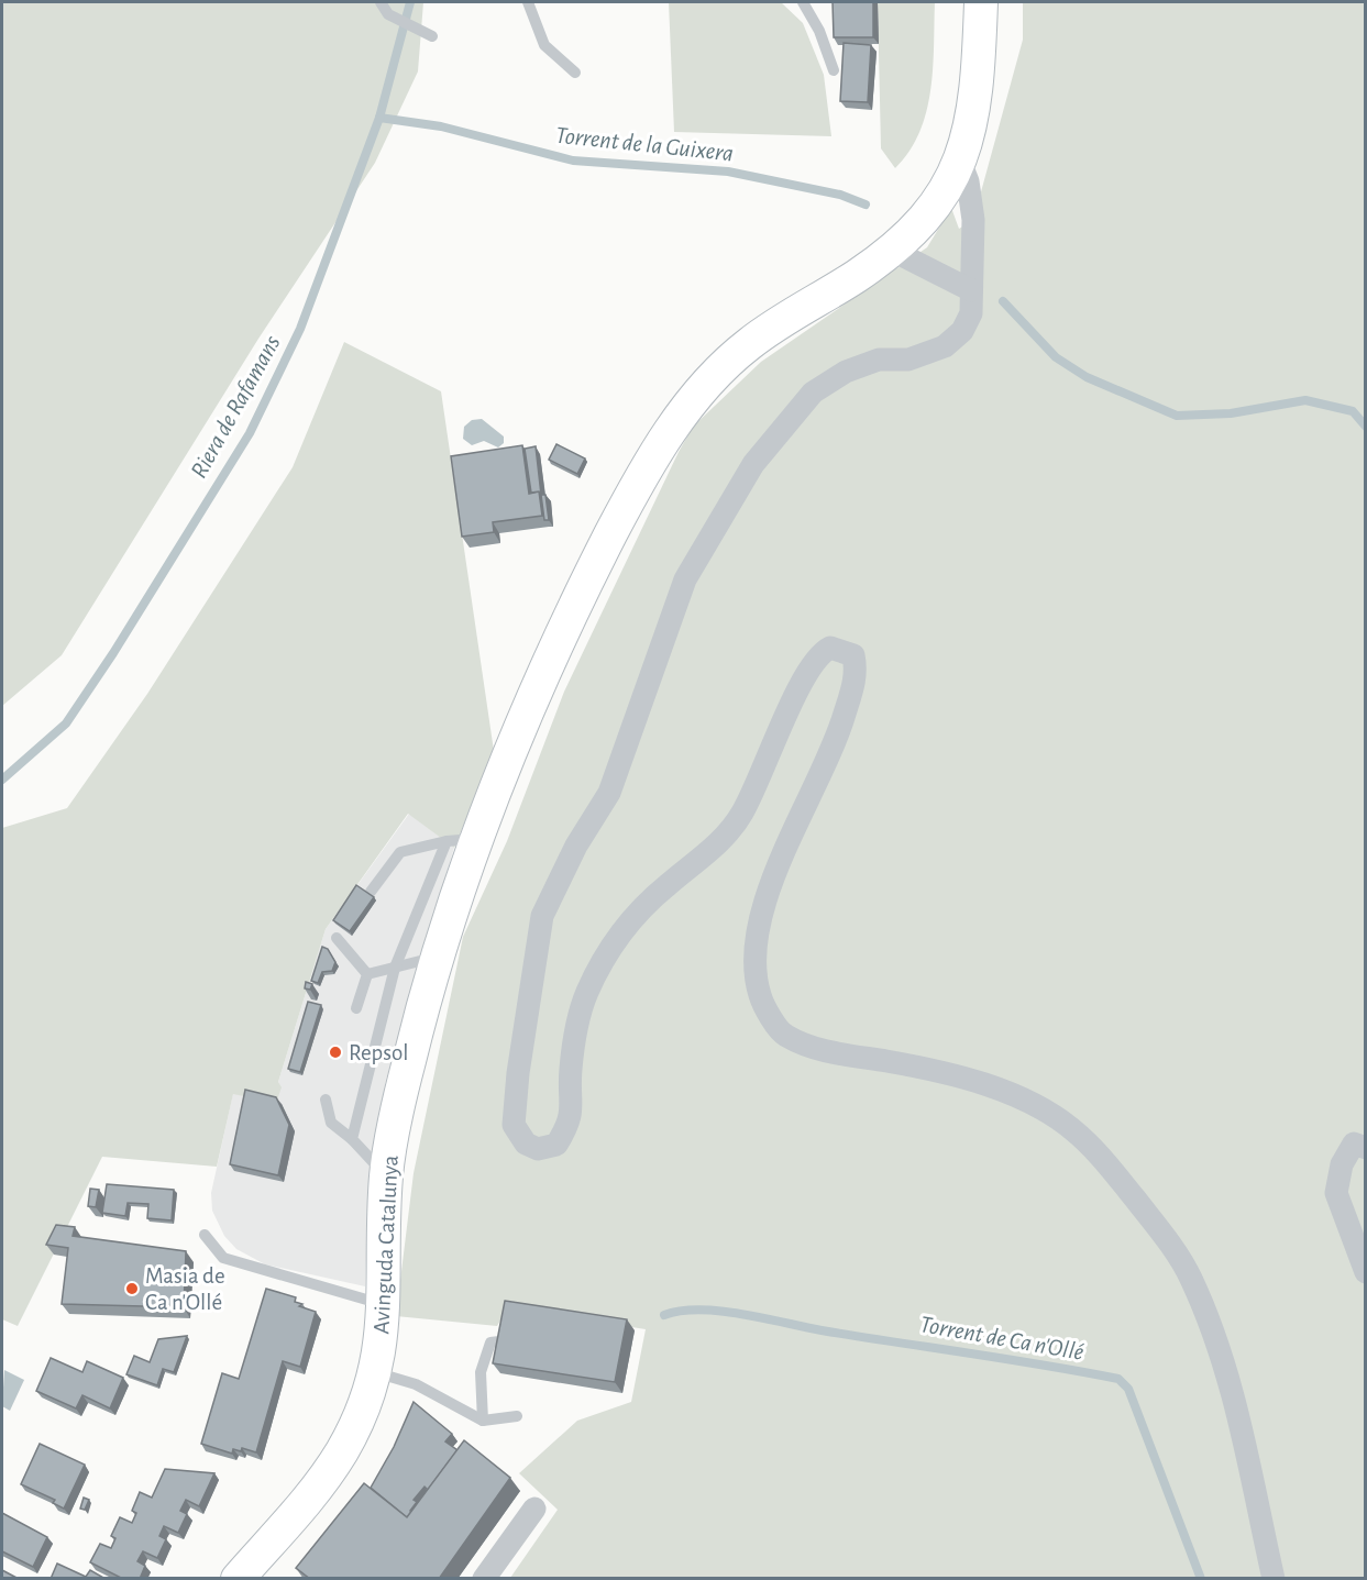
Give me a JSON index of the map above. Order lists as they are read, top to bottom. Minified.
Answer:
{"streets":{"main road":["Avinguda Catalunya"]},"water":["Torrent de la Guixera","Riera de Rafamans","Torrent de Ca n'Ollé"],"places":["Repsol","Masia de Ca n'Ollé"]}
